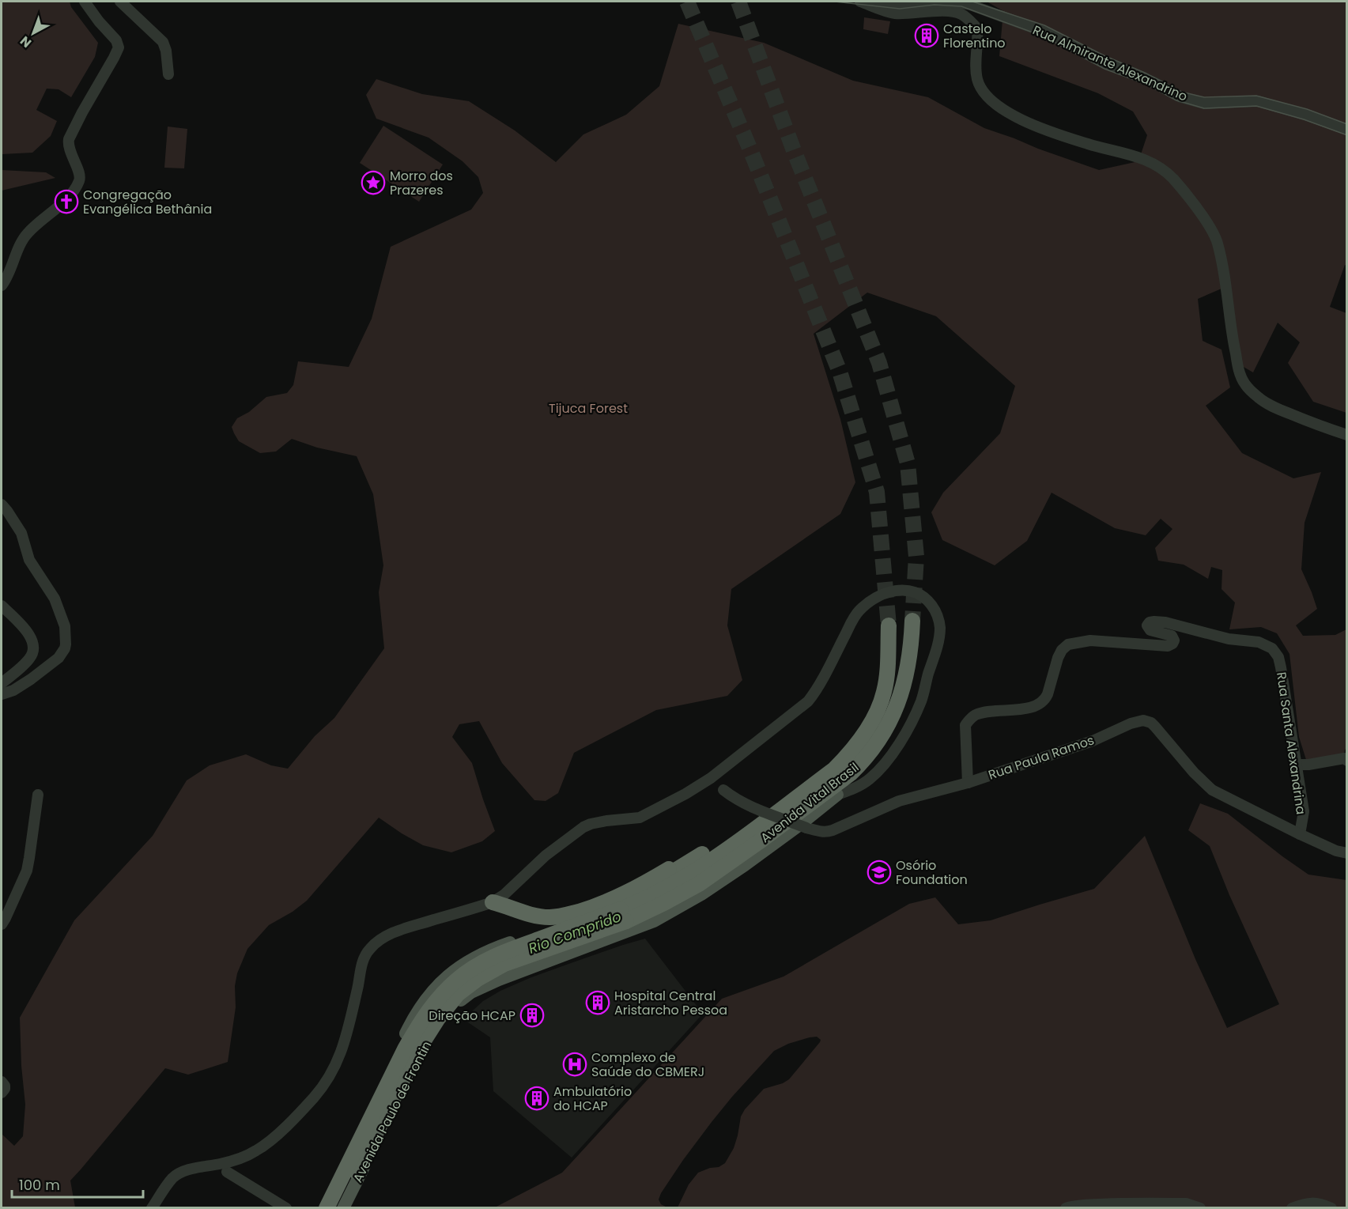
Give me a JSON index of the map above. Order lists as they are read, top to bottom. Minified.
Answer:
{"streets":{"highway":["Avenida Vital Brasil"],"main road":["Avenida Paulo de Frontin"],"street":["Rua Almirante Alexandrino","Rua Santa Alexandrina","Rua Paula Ramos"]},"crossings":[["Rua Santa Alexandrina","Rua Paula Ramos"]],"water":["Rio Comprido"],"parks":["Tijuca Forest"],"places":{"building":["Castelo Florentino","Hospital Central Aristarcho Pessoa","Direção HCAP","Ambulatório do HCAP"],"place":["Morro dos Prazeres"],"church":["Congregação Evangélica Bethânia"],"school or university":["Osório Foundation"],"hospital":["Complexo de Saúde do CBMERJ"]},"scale_bar":"100 m","north":"bottom left"}
